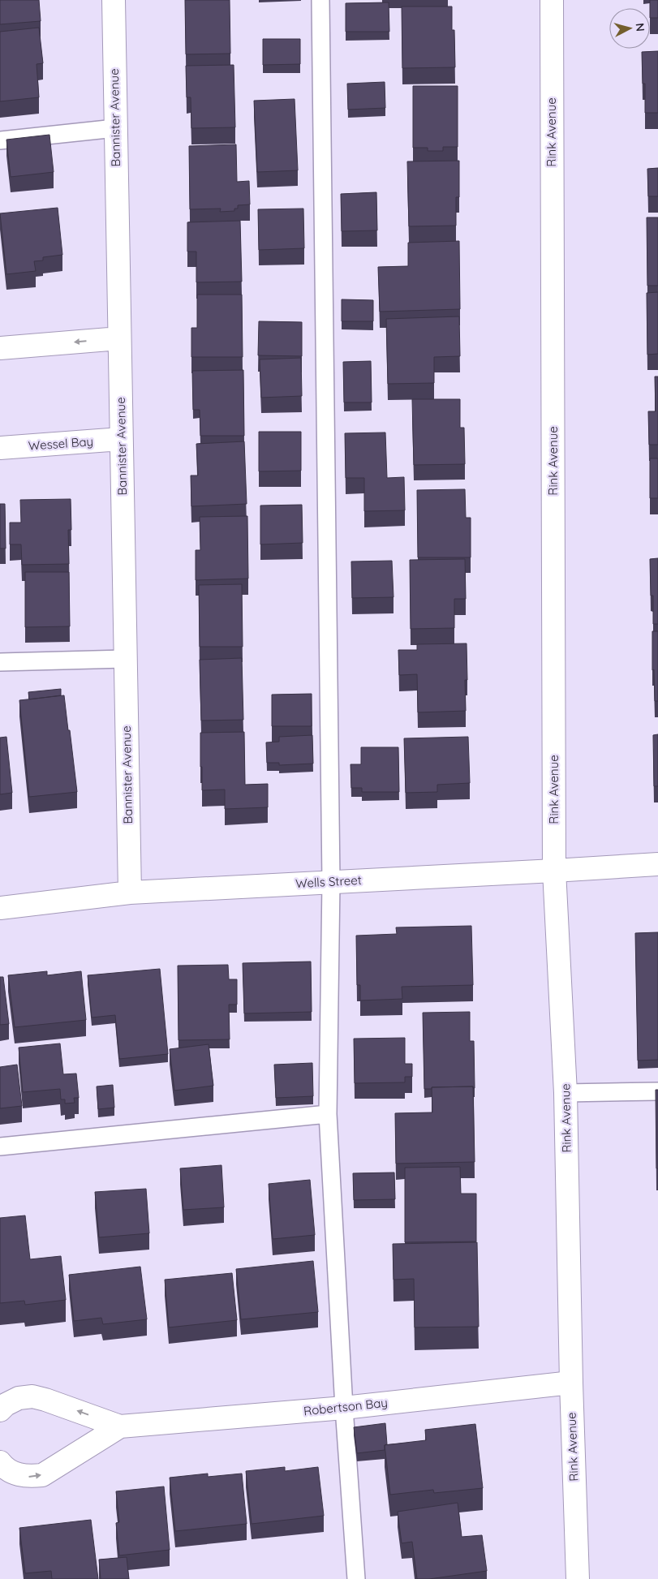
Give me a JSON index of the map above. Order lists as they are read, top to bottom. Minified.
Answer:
{"streets":{"street":["Bannister Avenue","Rink Avenue","Wessel Bay","Wells Street","Robertson Bay"]},"crossings":[["Bannister Avenue","Wessel Bay"],["Bannister Avenue","Wells Street"],["Rink Avenue","Wells Street"],["Rink Avenue","Robertson Bay"]],"north":"right"}
